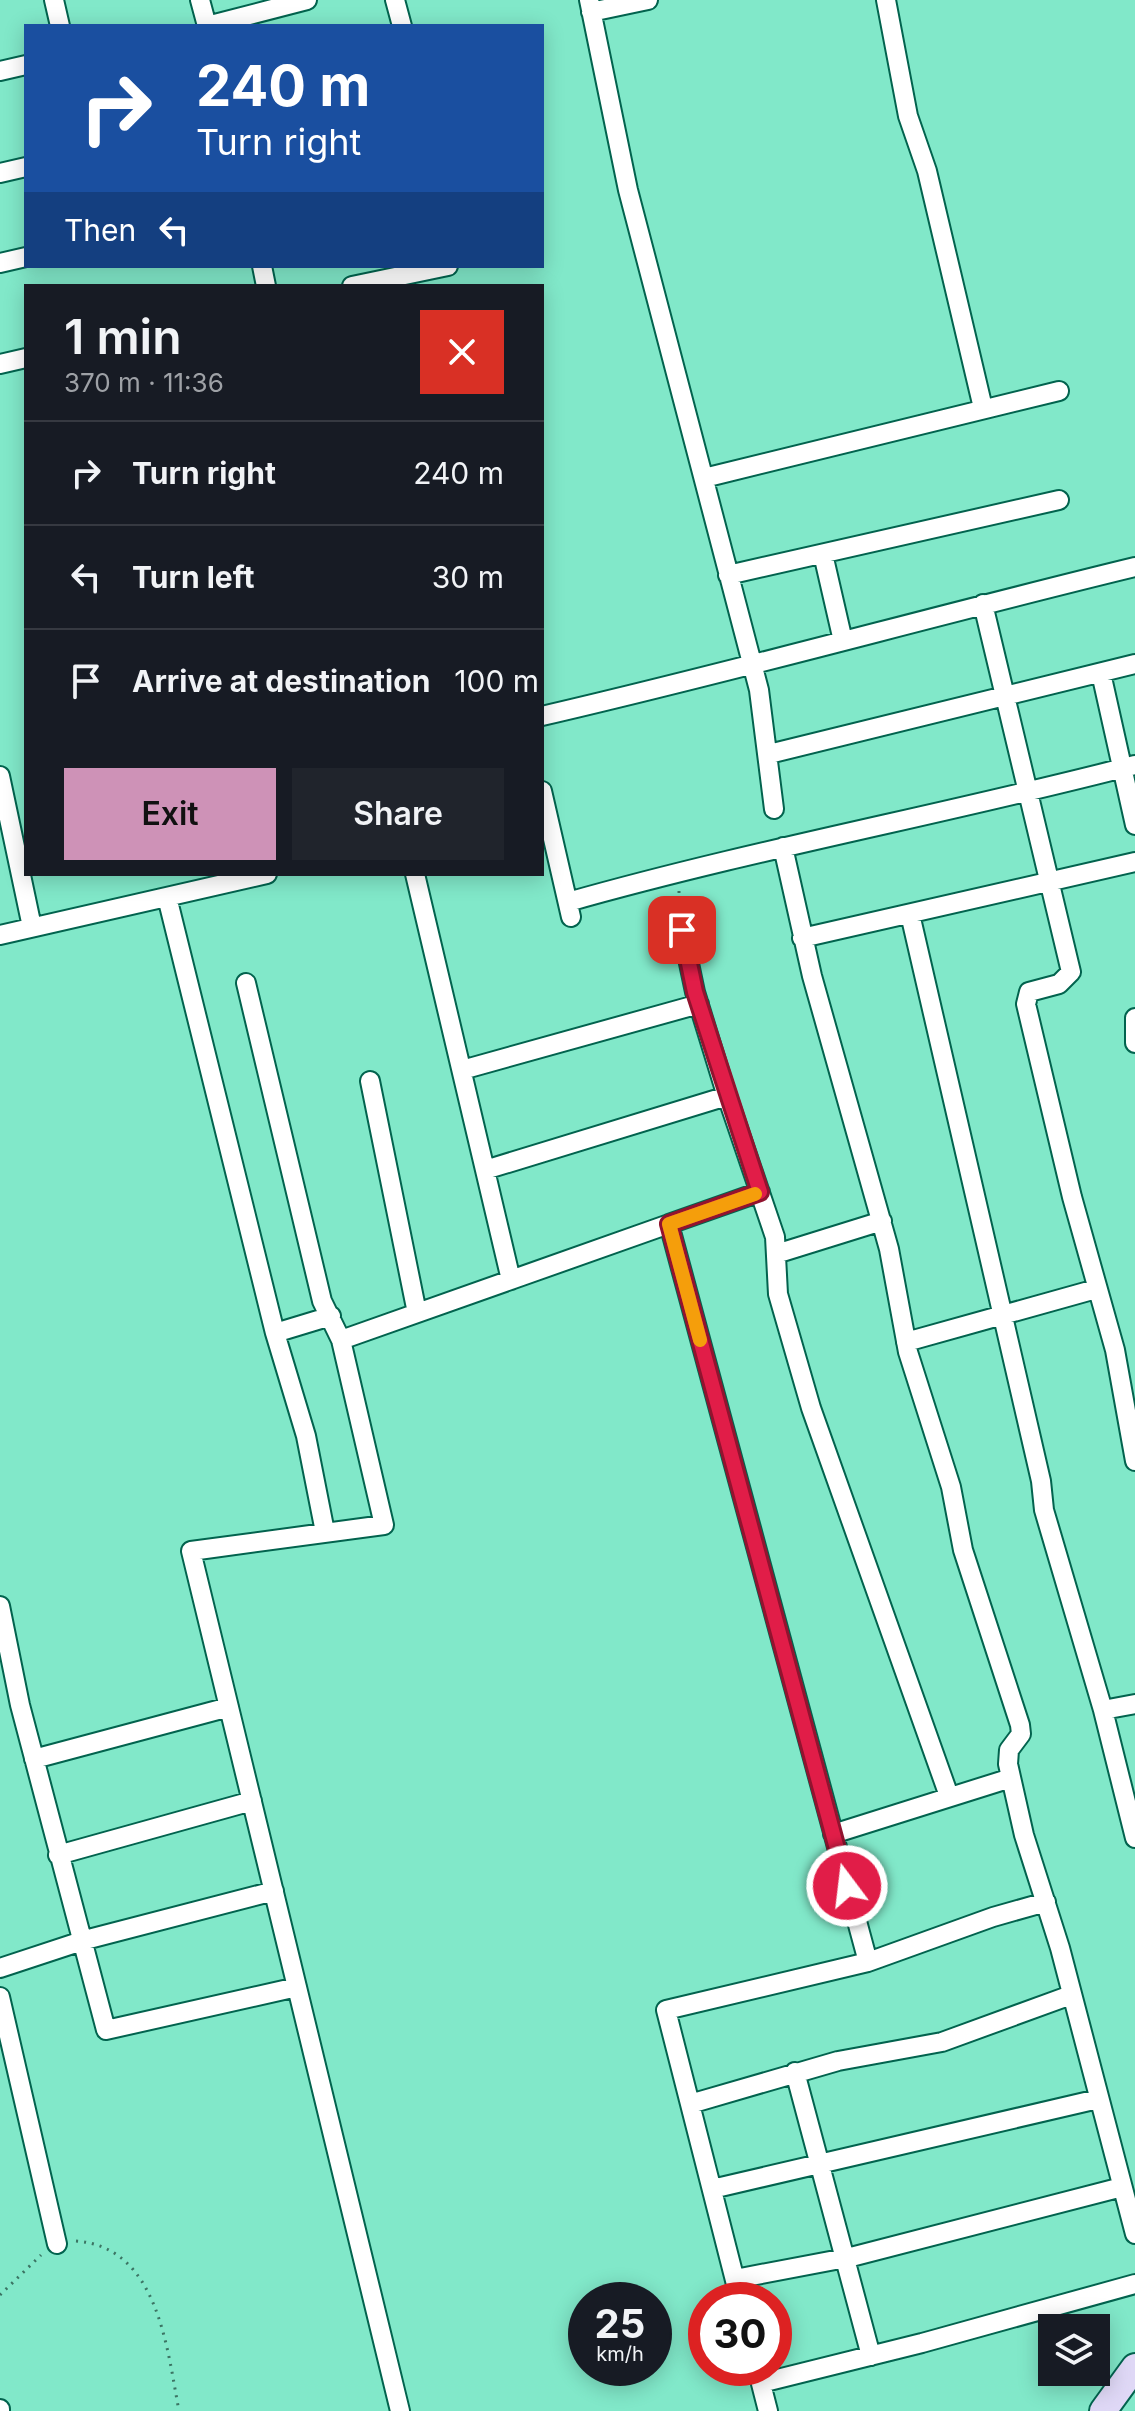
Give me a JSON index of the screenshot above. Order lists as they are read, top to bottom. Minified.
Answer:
{"page":{"turn":["240 m","Turn right"],"then":"Then","heading":["1 min","370 m · 11:36"],"list":[{"name":"Turn right","value":"240 m"},{"name":"Turn left","value":"30 m"},{"name":"Arrive at destination","value":"100 m"}],"buttons":["Exit","Share"],"speed":"25 km/h","limit":"30"}}
